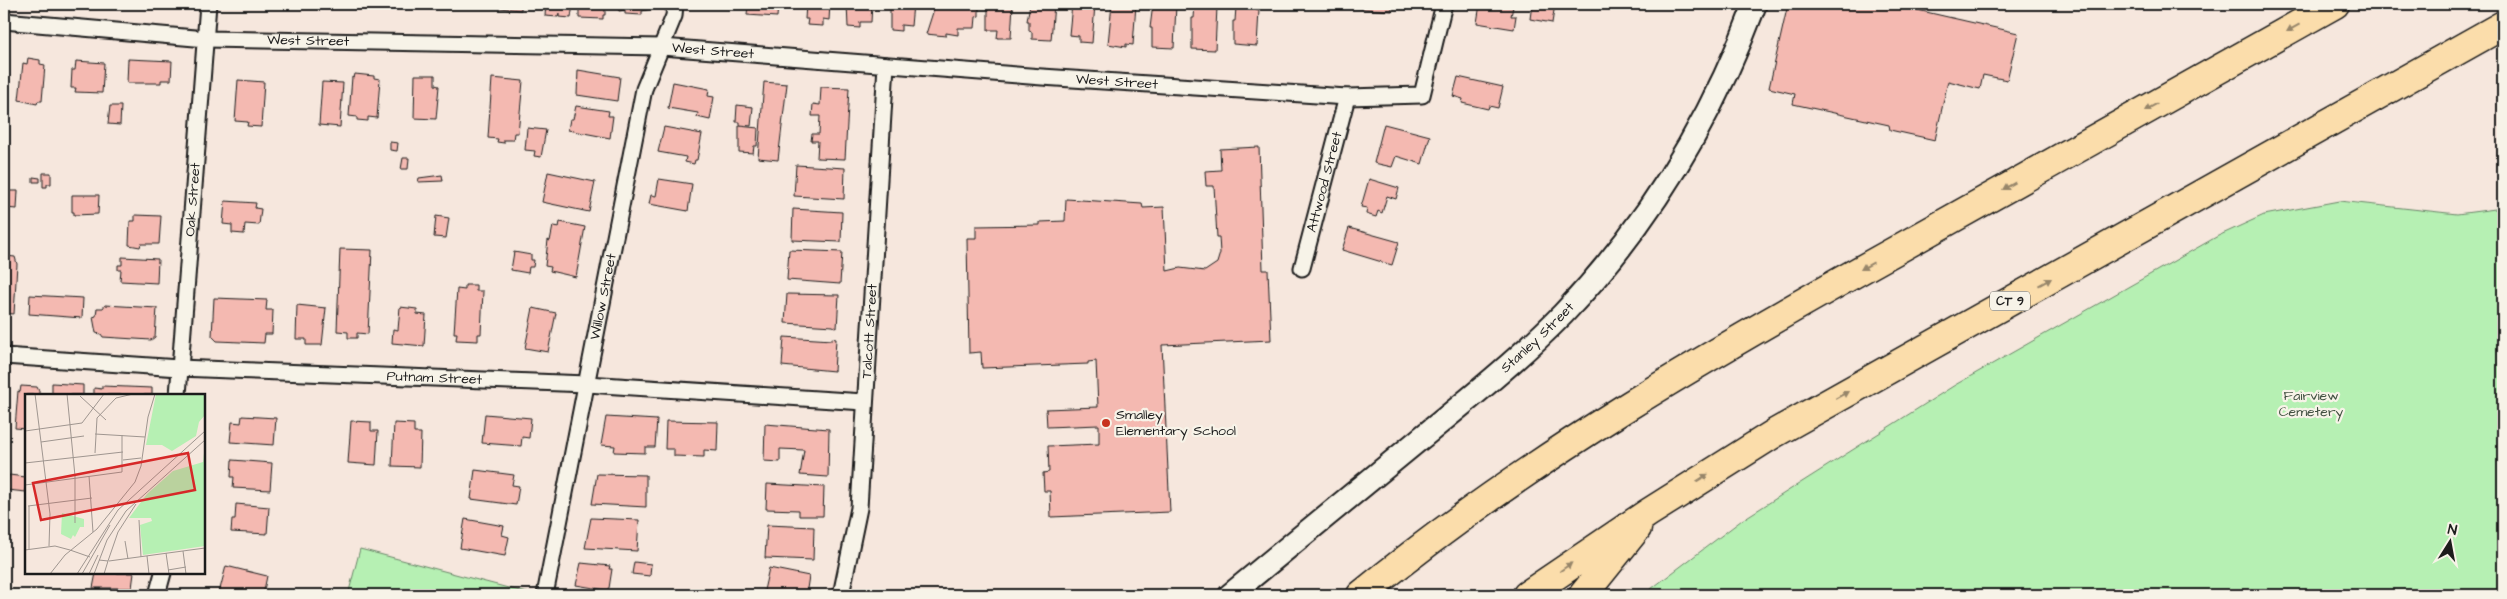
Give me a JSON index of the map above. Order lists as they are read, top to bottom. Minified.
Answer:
{"streets":{"highway":["CT 9"],"main road":["Stanley Street"],"street":["West Street","Attwood Street","Oak Street","Willow Street","Talcott Street","Putnam Street"]},"crossings":[["West Street","Attwood Street"],["West Street","Oak Street"],["West Street","Willow Street"],["West Street","Talcott Street"],["Oak Street","Putnam Street"],["Willow Street","Putnam Street"],["Talcott Street","Putnam Street"]],"parks":["Fairview Cemetery"],"places":["Smalley Elementary School"],"north":"top"}
